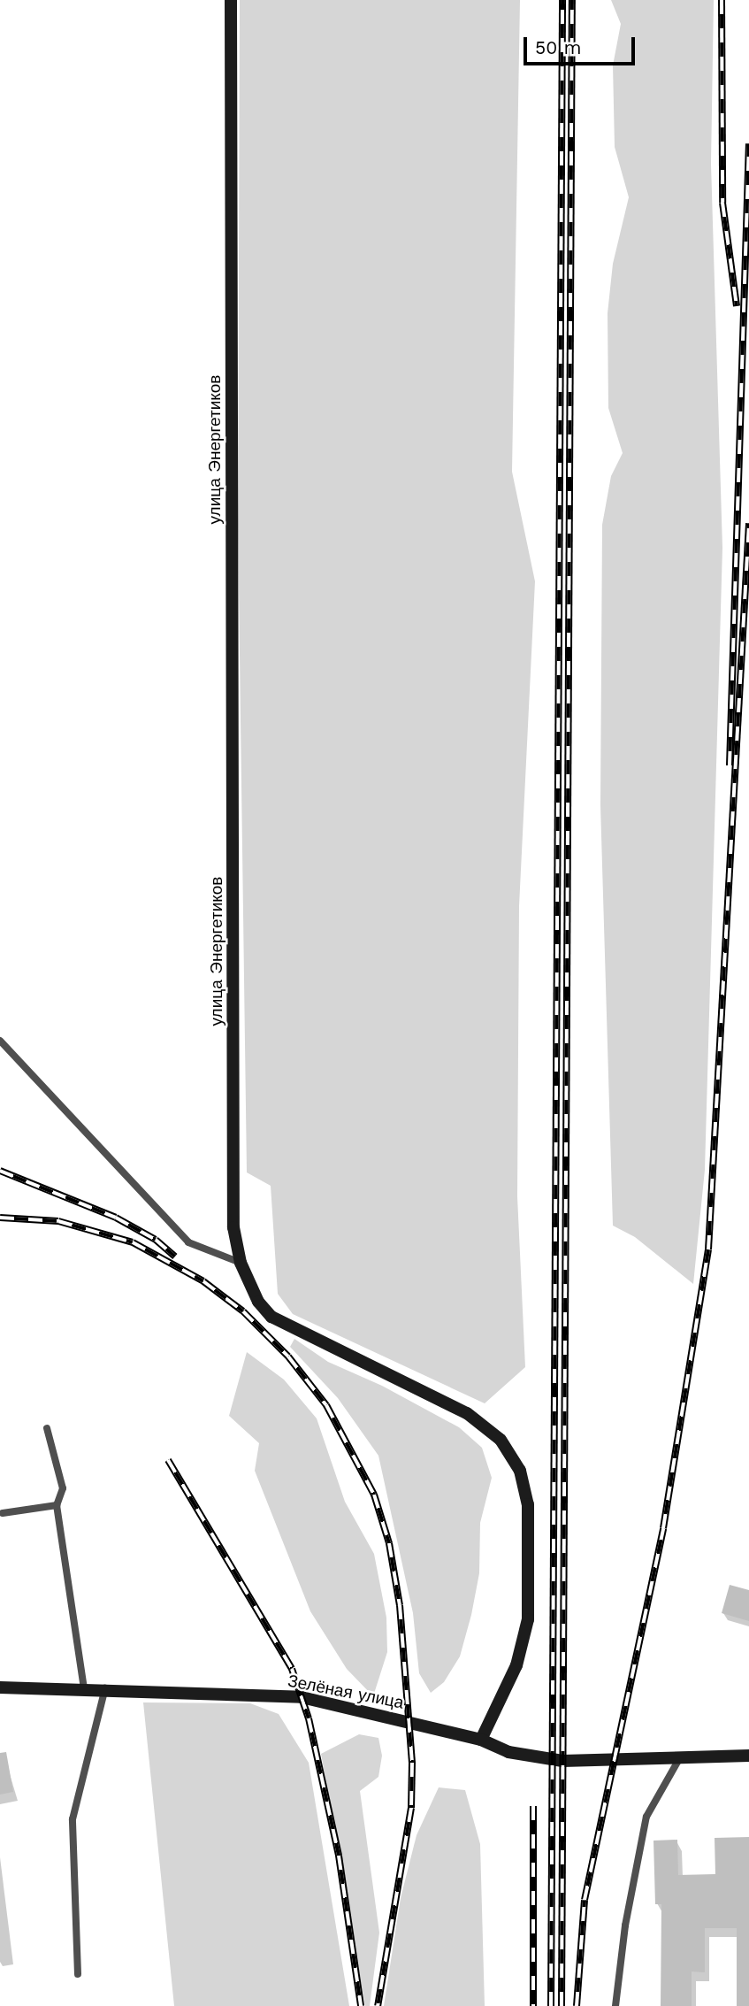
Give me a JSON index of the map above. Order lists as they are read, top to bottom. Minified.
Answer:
{"streets":{"street":["улица Энергетиков","Зелёная улица"]},"crossings":[["улица Энергетиков","Зелёная улица"]],"scale_bar":"50 m"}
